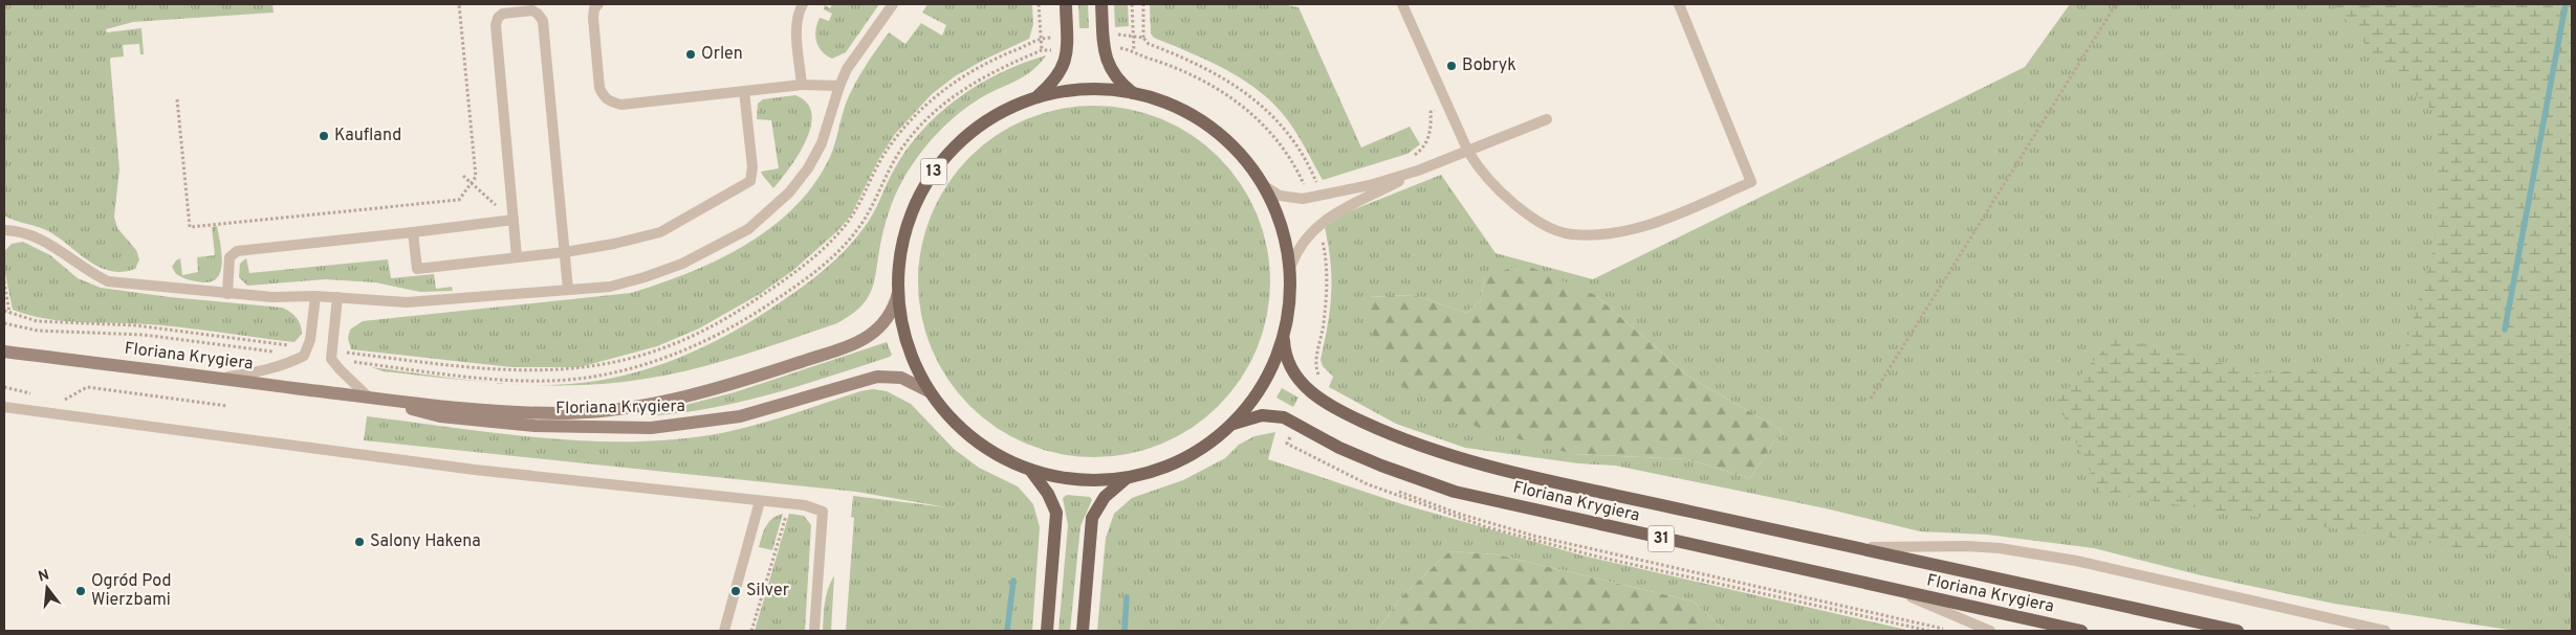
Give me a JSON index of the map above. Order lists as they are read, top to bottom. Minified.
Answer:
{"streets":{"main road":["13","Floriana Krygiera","31"]},"crossings":[["13","Floriana Krygiera"]],"places":["Orlen","Bobryk","Kaufland","Salony Hakena","Ogród Pod Wierzbami","Silver"],"north":"top"}
